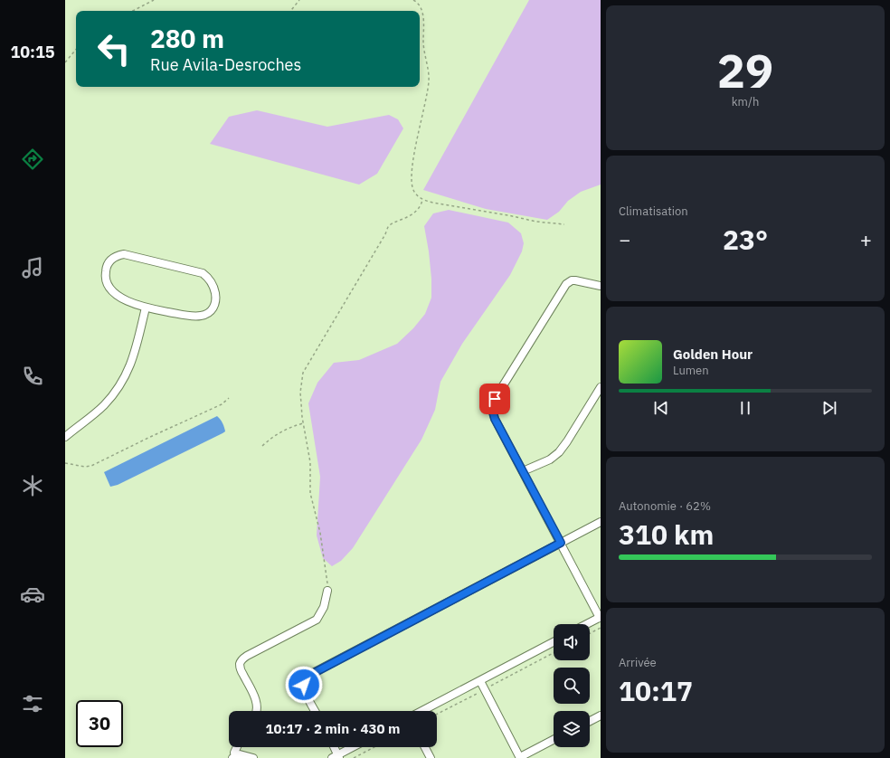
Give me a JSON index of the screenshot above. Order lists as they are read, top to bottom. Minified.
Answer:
{"page":{"tabs":"10:15","tile":[["29","km/h"],"Climatisation",["Autonomie · 62%","310 km"],["Arrivée","10:17"]],"turn":["280 m","Rue Avila-Desroches"],"heat":["−","23°","+"],"song":["Golden Hour","Lumen"],"limit":"30","trip":"10:17 · 2 min · 430 m"}}
